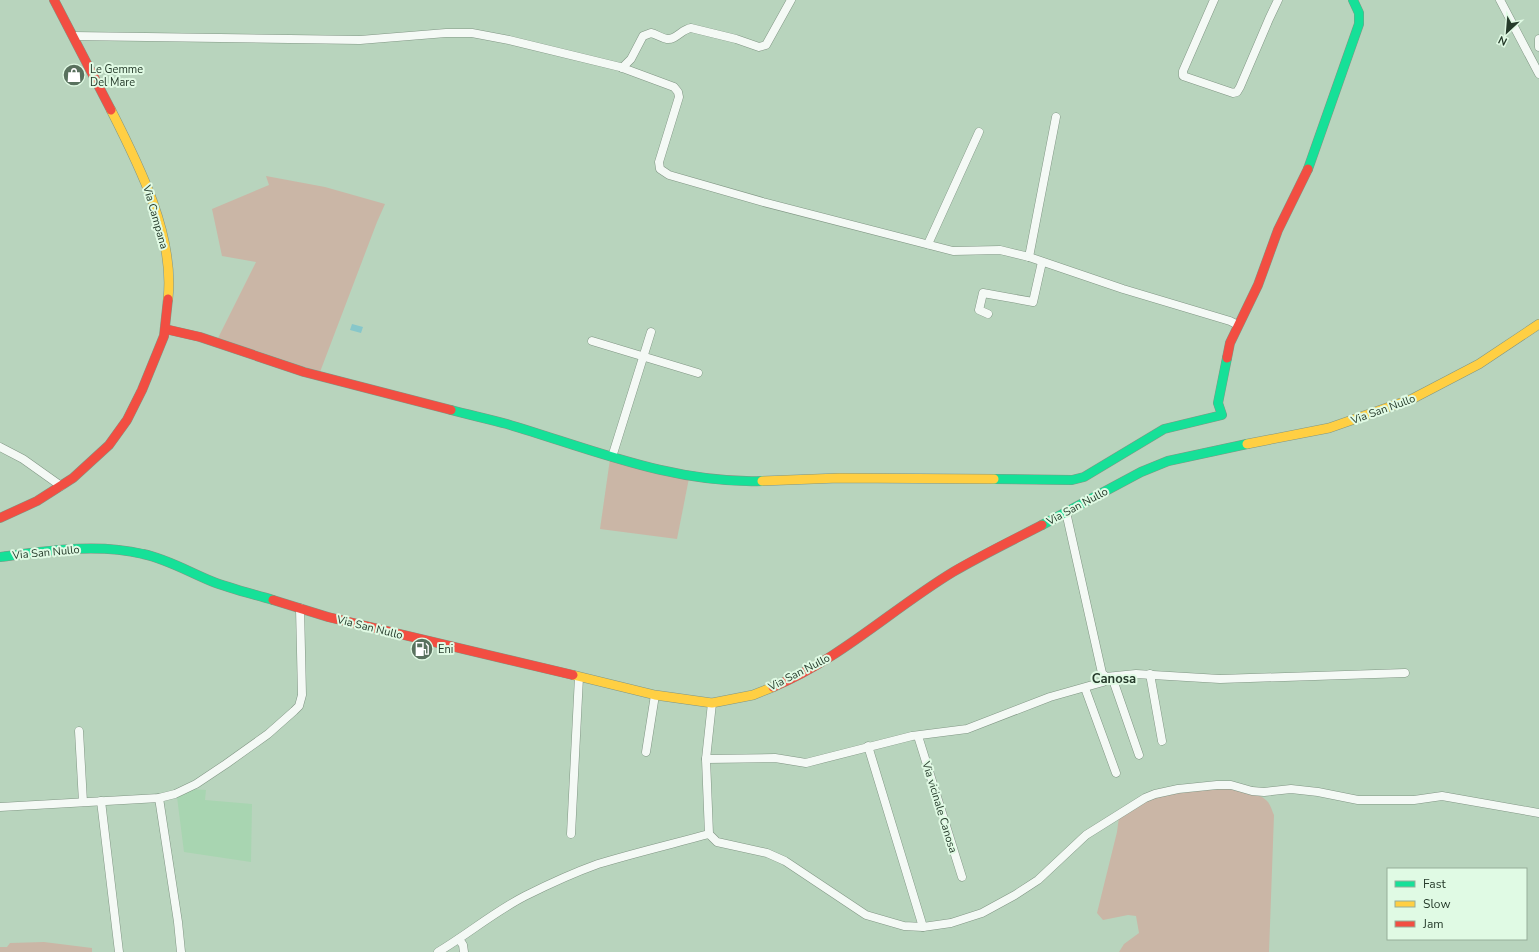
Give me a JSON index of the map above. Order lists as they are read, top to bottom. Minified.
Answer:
{"streets":{"street":["Via Campana","Via San Nullo","Via vicinale Canosa"]},"districts":["Canosa"],"places":{"shop":["Le Gemme Del Mare"],"fuel station":["Eni"]},"legend":["Fast","Slow","Jam"],"north":"bottom left"}
